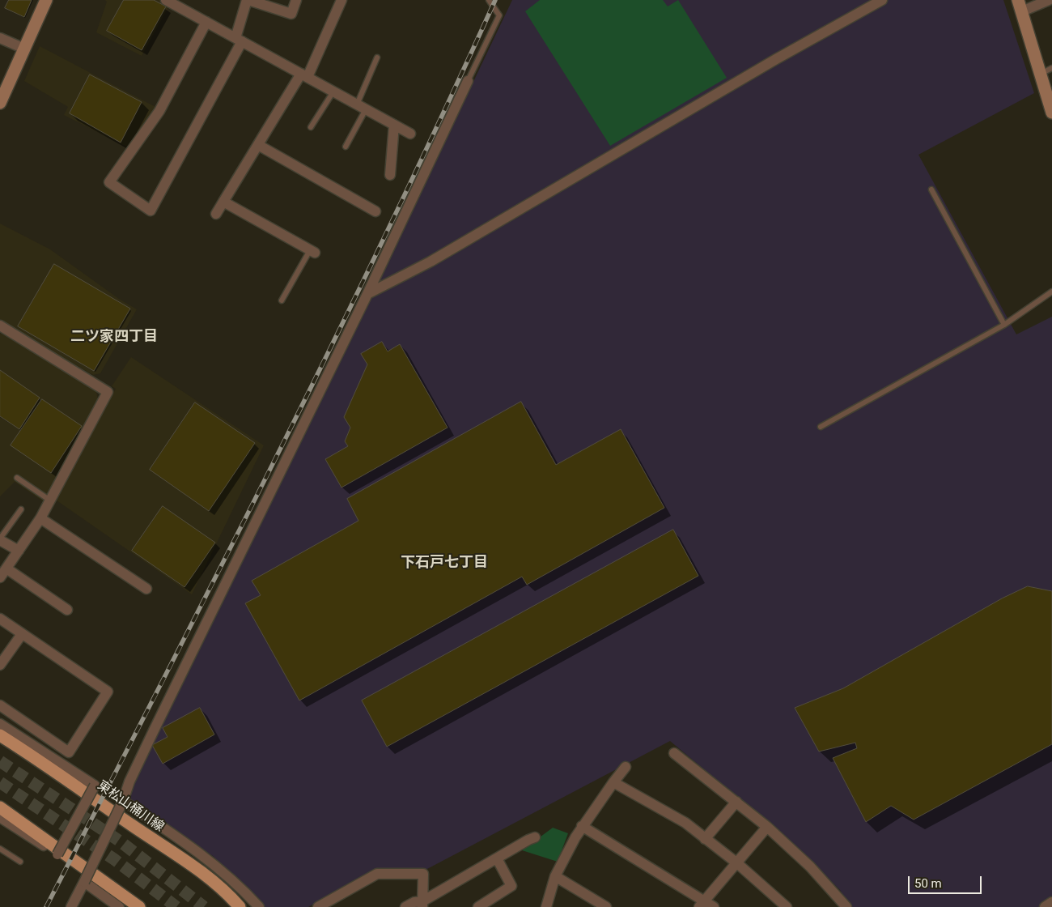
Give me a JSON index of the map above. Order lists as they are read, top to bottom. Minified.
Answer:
{"streets":{"main road":["東松山桶川線"]},"districts":["二ツ家四丁目","下石戸七丁目"],"scale_bar":"50 m"}
